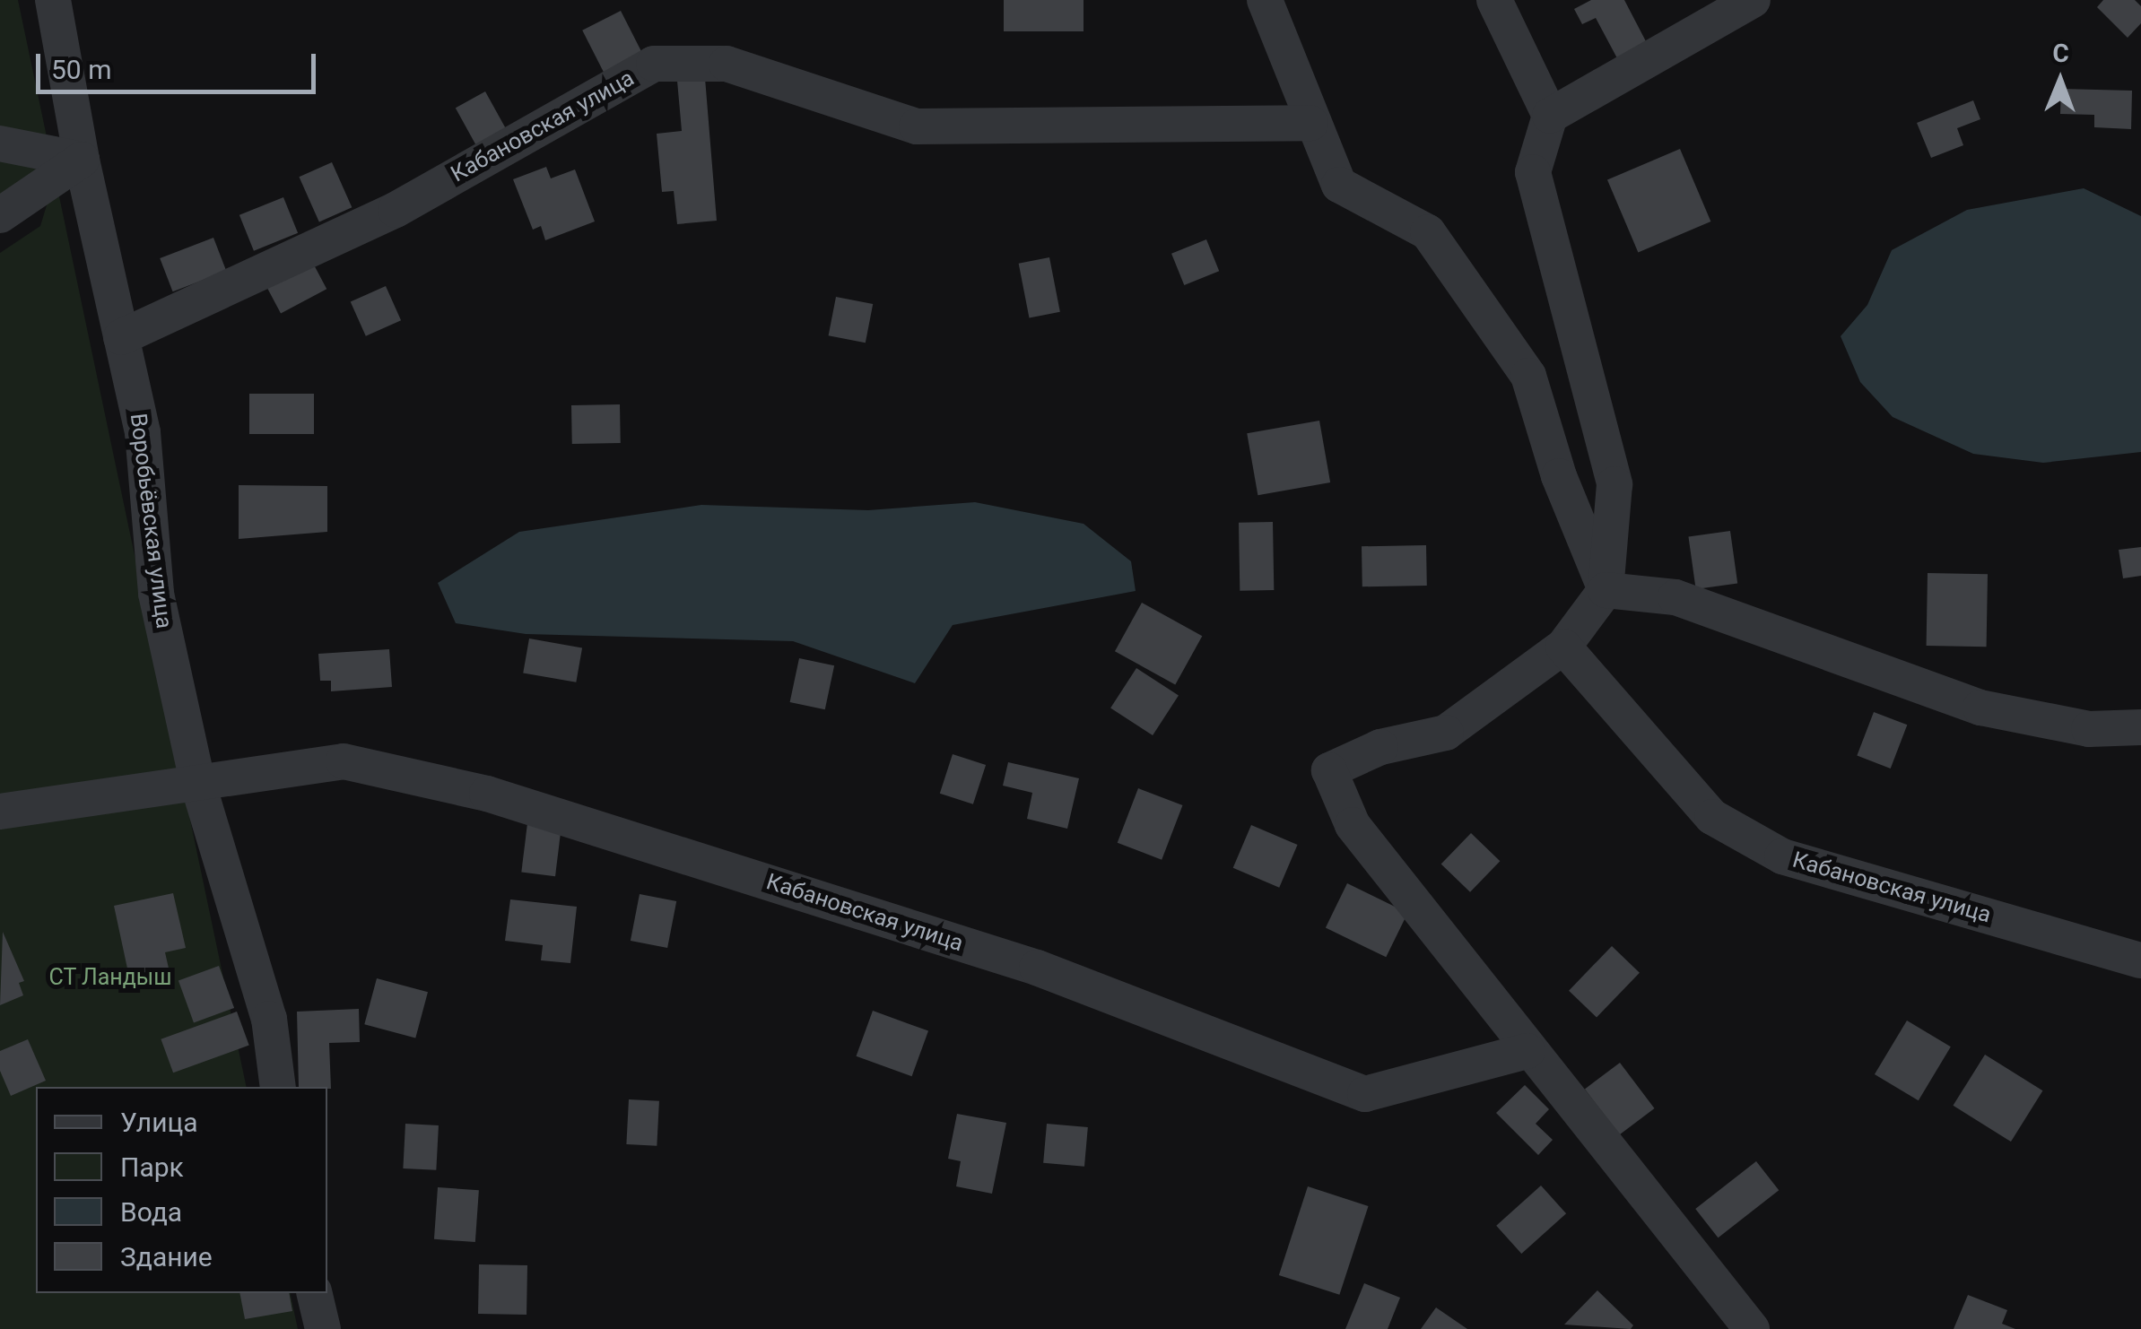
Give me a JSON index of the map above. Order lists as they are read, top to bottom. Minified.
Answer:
{"streets":{"street":["Кабановская улица","Воробьёвская улица"]},"crossings":[["Кабановская улица","Воробьёвская улица"]],"parks":["СТ Ландыш"],"legend":["Улица","Парк","Вода","Здание"],"scale_bar":"50 m","north":"top"}
